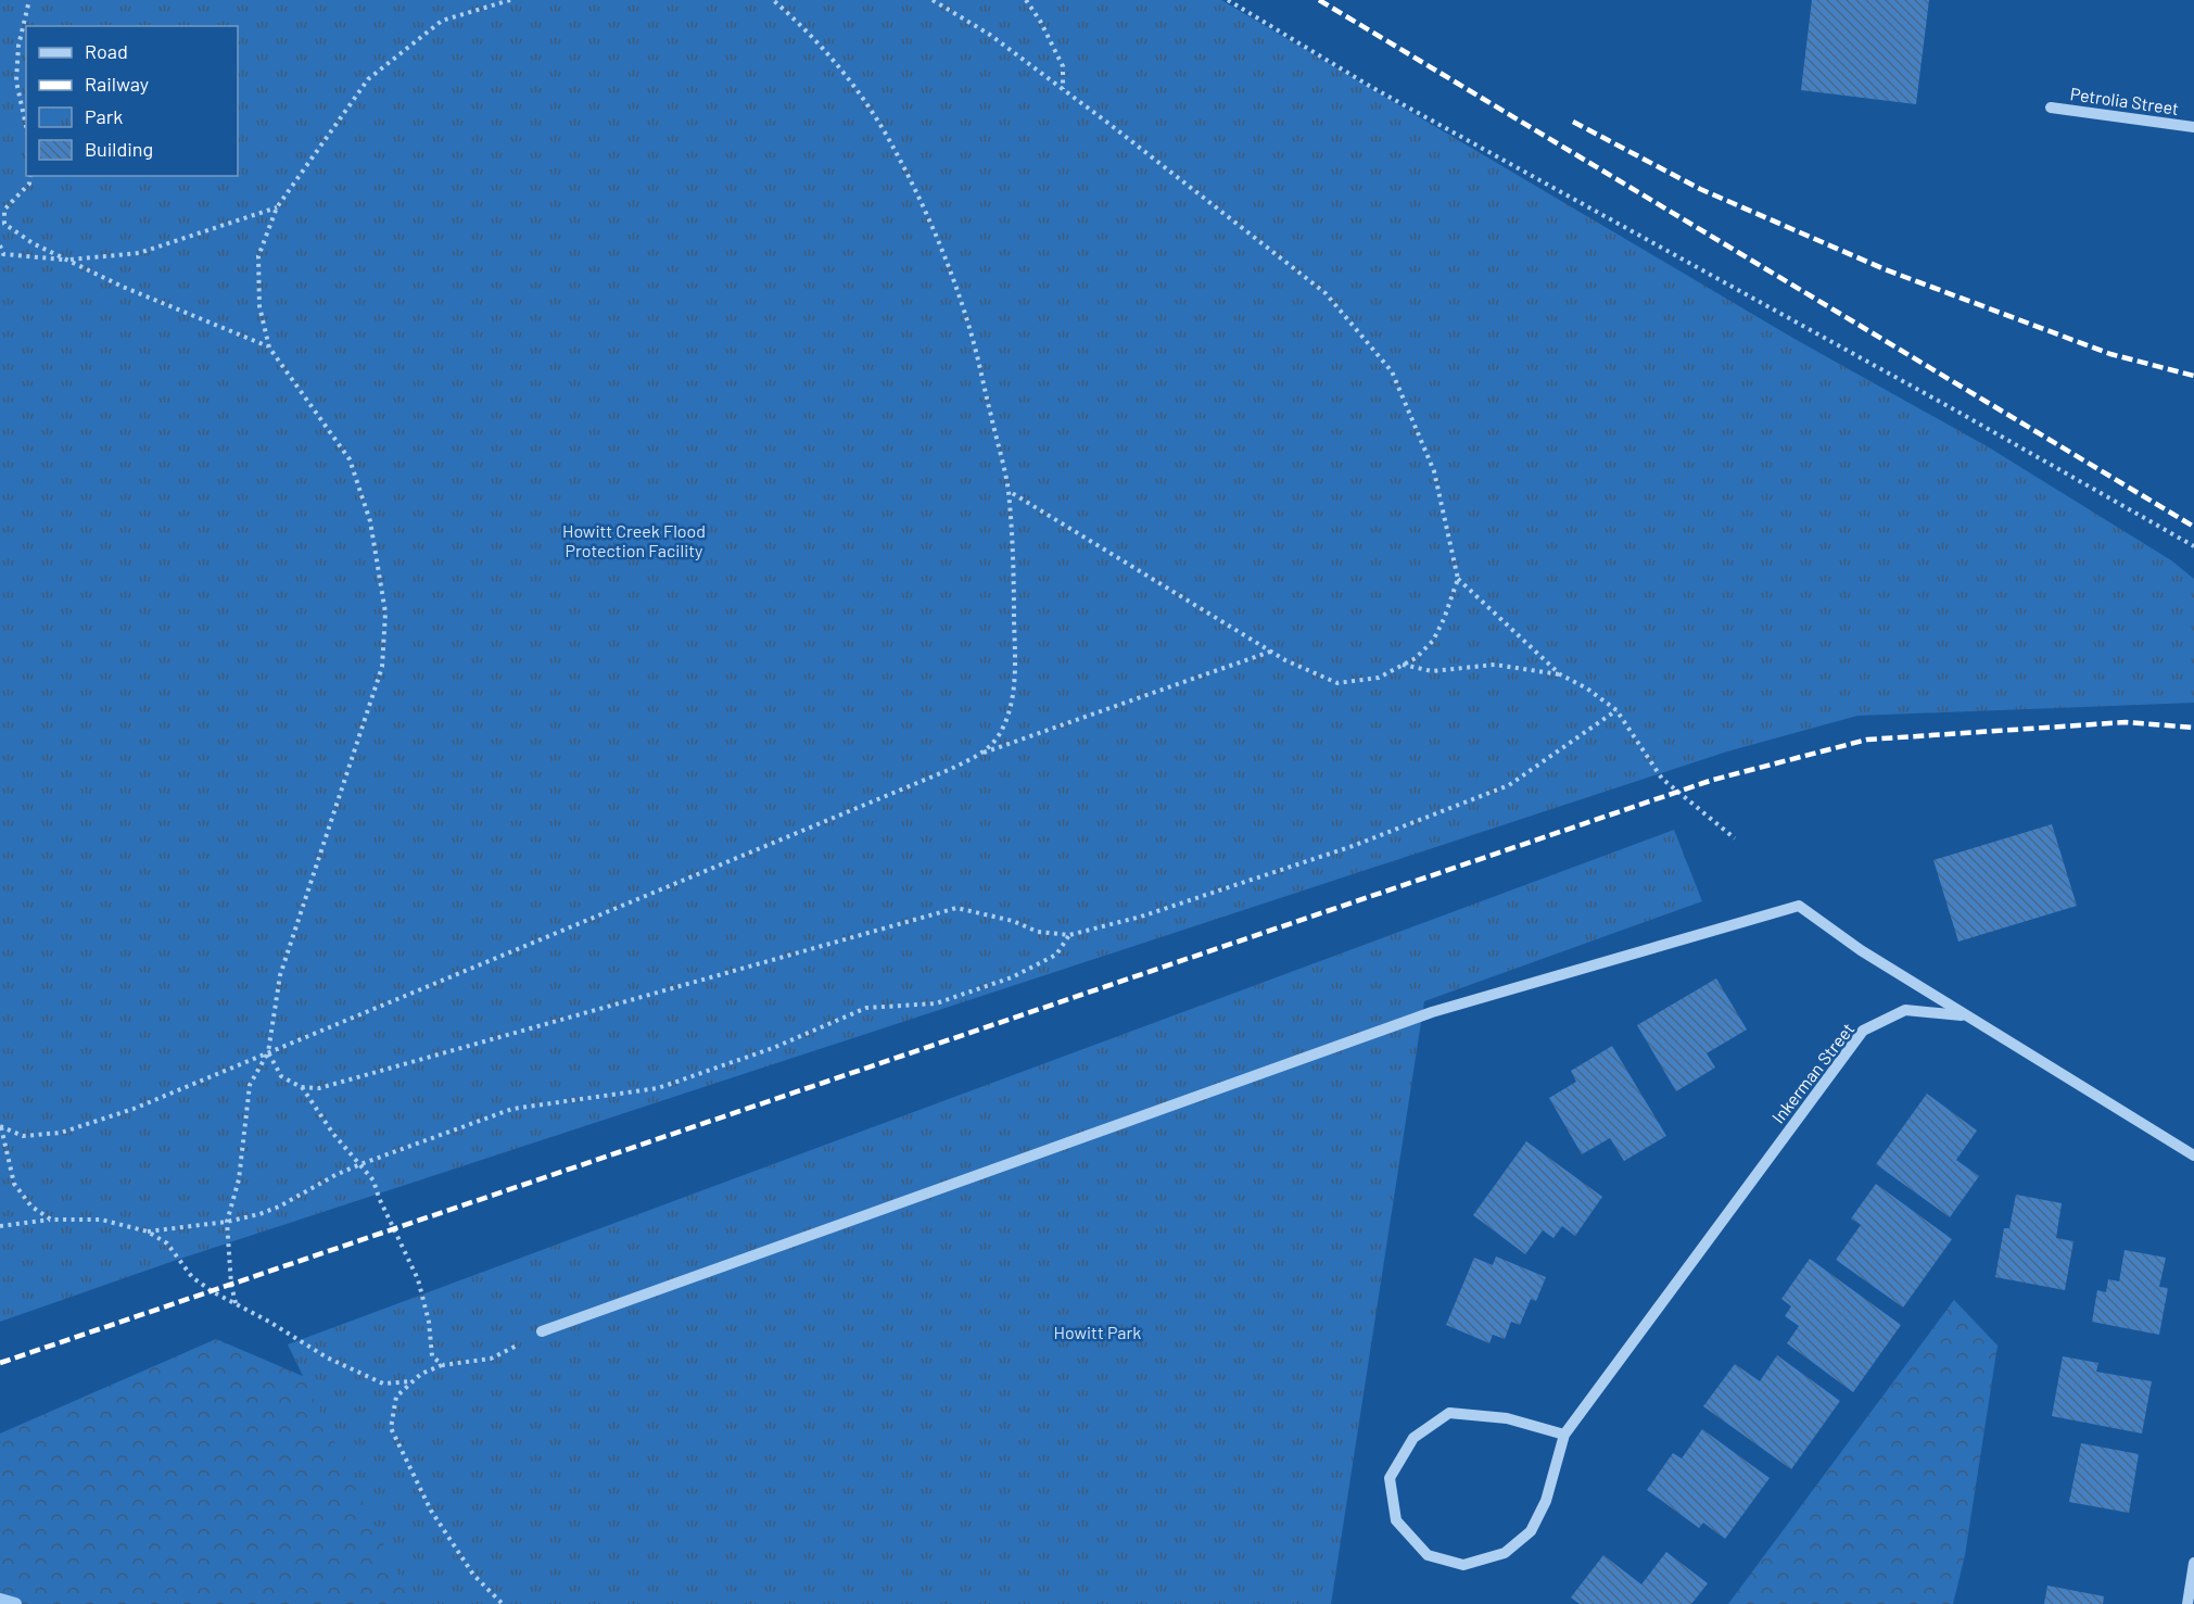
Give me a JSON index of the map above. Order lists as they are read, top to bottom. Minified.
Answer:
{"streets":{"street":["Petrolia Street","Inkerman Street"]},"parks":["Howitt Creek Flood Protection Facility","Howitt Park"],"legend":["Road","Railway","Park","Building"]}
